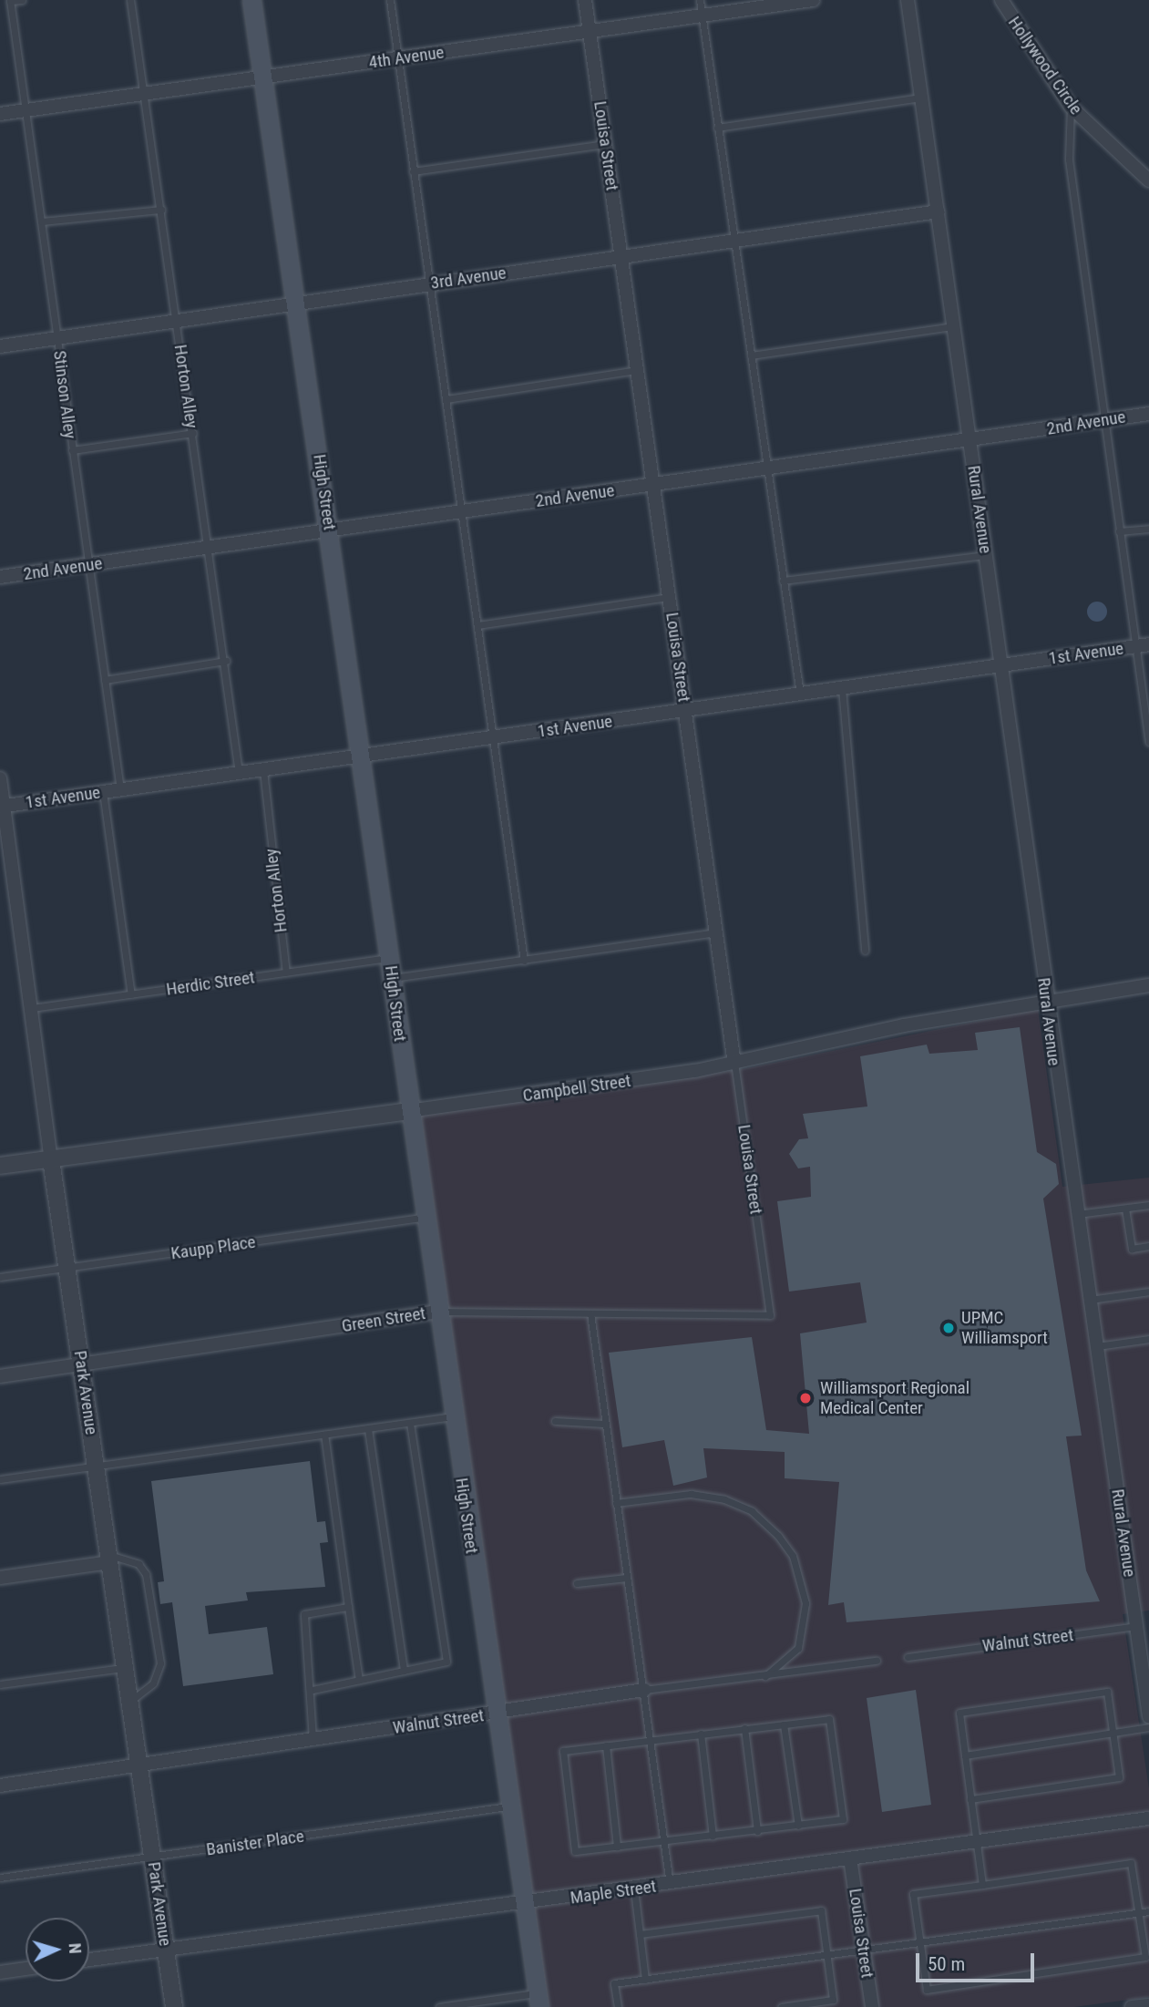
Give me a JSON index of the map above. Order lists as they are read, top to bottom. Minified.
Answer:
{"streets":{"main road":["High Street"],"street":["4th Avenue","Hollywood Circle","Louisa Street","3rd Avenue","2nd Avenue","Rural Avenue","1st Avenue","Campbell Street","Green Street","Park Avenue","Walnut Street","Maple Street"],"lane":["Horton Alley","Stinson Alley","Herdic Street","Kaupp Place","Banister Place"]},"crossings":[["4th Avenue","Louisa Street"],["4th Avenue","Horton Alley"],["4th Avenue","Stinson Alley"],["4th Avenue","High Street"],["Louisa Street","3rd Avenue"],["Louisa Street","2nd Avenue"],["Louisa Street","1st Avenue"],["Louisa Street","Campbell Street"],["Louisa Street","Green Street"],["Louisa Street","Maple Street"],["3rd Avenue","Horton Alley"],["3rd Avenue","Stinson Alley"],["3rd Avenue","High Street"],["3rd Avenue","Rural Avenue"],["Horton Alley","2nd Avenue"],["Horton Alley","1st Avenue"],["Horton Alley","Herdic Street"],["Stinson Alley","2nd Avenue"],["Stinson Alley","1st Avenue"],["2nd Avenue","High Street"],["2nd Avenue","Rural Avenue"],["High Street","1st Avenue"],["High Street","Herdic Street"],["High Street","Campbell Street"],["High Street","Kaupp Place"],["High Street","Green Street"],["High Street","Walnut Street"],["High Street","Banister Place"],["High Street","Maple Street"],["Rural Avenue","1st Avenue"],["Rural Avenue","Campbell Street"],["Rural Avenue","Walnut Street"],["1st Avenue","Park Avenue"],["Herdic Street","Park Avenue"],["Campbell Street","Park Avenue"],["Kaupp Place","Park Avenue"],["Green Street","Park Avenue"],["Park Avenue","Walnut Street"],["Park Avenue","Banister Place"],["Park Avenue","Maple Street"]],"places":["UPMC Williamsport","Williamsport Regional Medical Center"],"scale_bar":"50 m","north":"right"}
